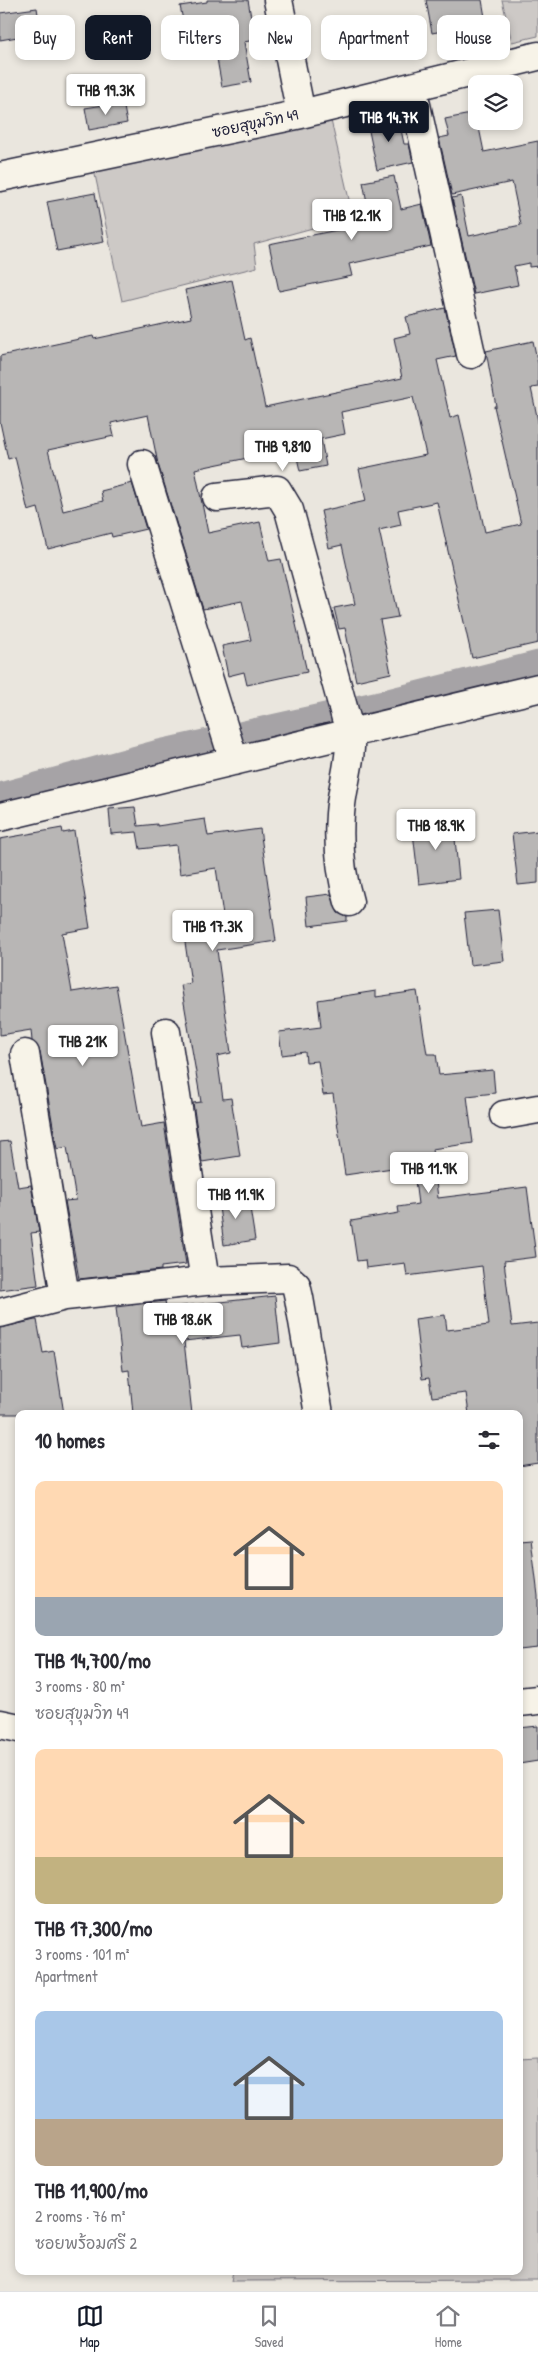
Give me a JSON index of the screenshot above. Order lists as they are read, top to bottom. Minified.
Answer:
{"streets":{"street":["ซอยสุขุมวิท 49"]},"page":{"chip":["Buy","Rent","Filters","New","Apartment","House"],"price":["THB 19.3K","THB 14.7K","THB 12.1K","THB 9,810","THB 18.9K","THB 17.3K","THB 21K","THB 11.9K","THB 11.9K","THB 18.6K"],"heading":"10 homes","list":[{"name":"THB 14,700/mo","note":"3 rooms · 80 m² · ซอยสุขุมวิท 49"},{"name":"THB 17,300/mo","note":"3 rooms · 101 m² · Apartment"},{"name":"THB 11,900/mo","note":"2 rooms · 76 m² · ซอยพร้อมศรี 2"}],"tabs":["Map","Saved","Home"]}}
